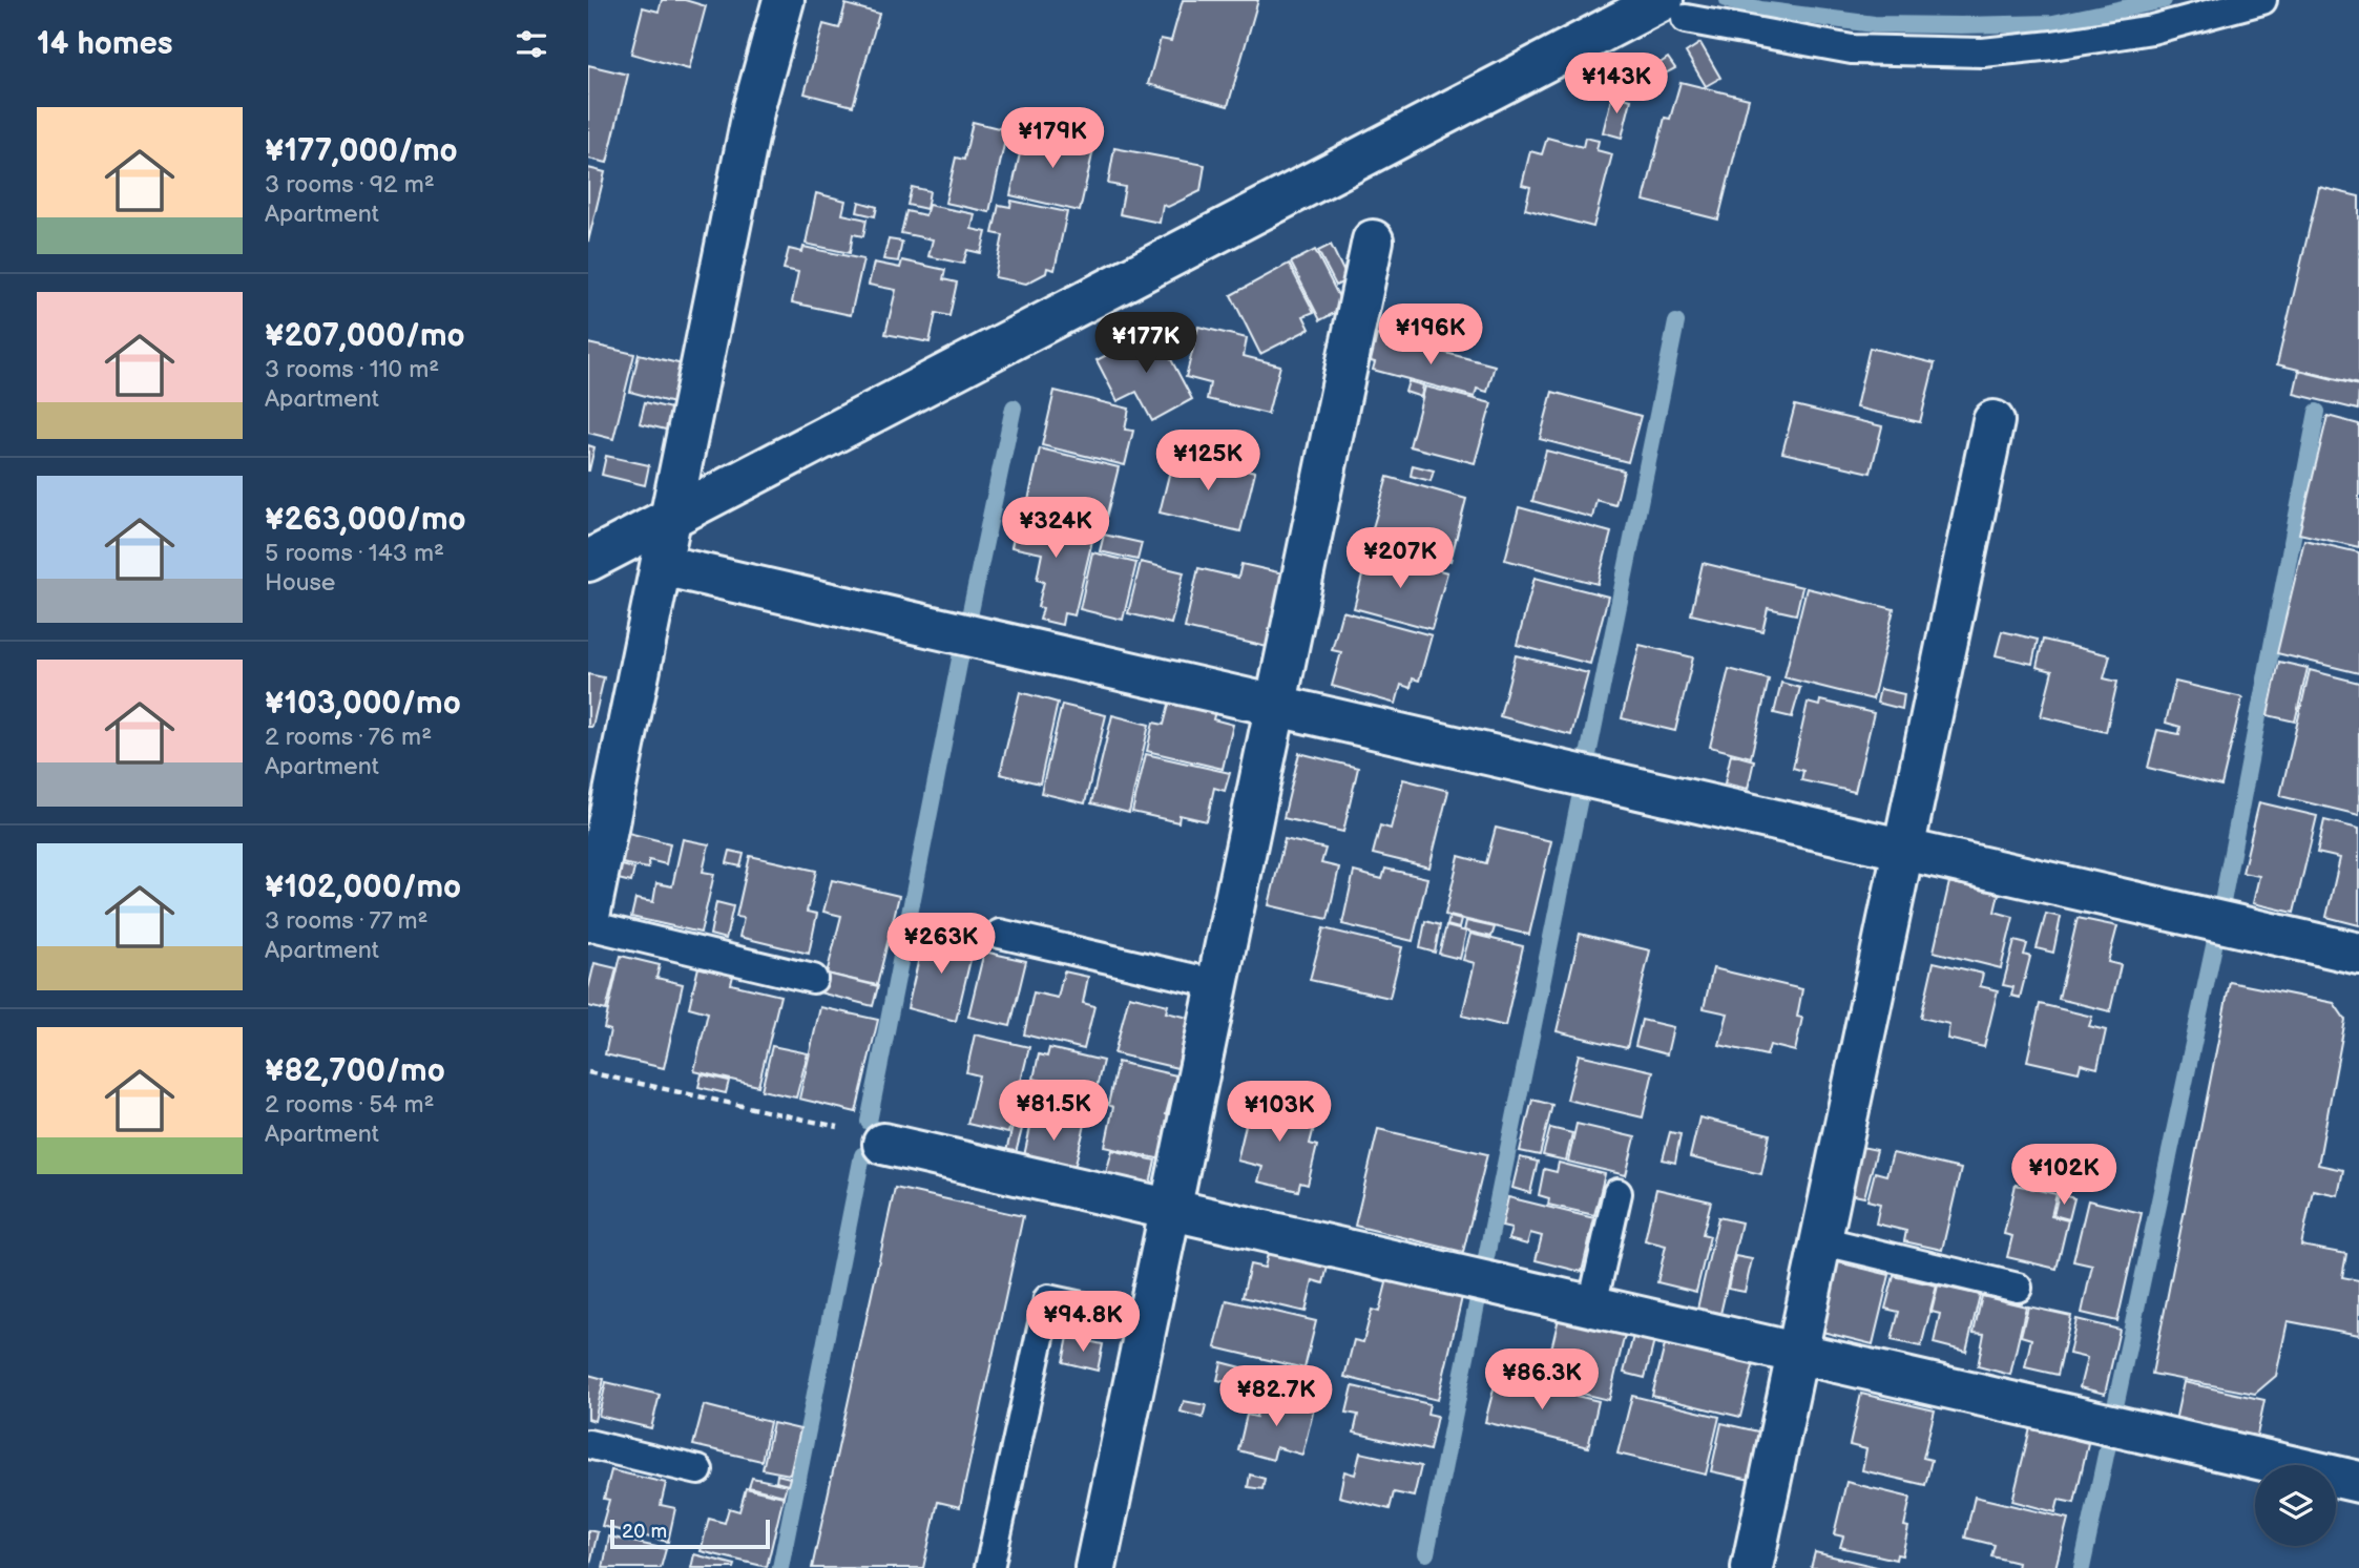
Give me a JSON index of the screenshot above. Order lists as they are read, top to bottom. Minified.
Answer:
{"scale_bar":"20 m","page":{"heading":"14 homes","price":["¥143K","¥179K","¥196K","¥177K","¥125K","¥324K","¥207K","¥263K","¥81.5K","¥103K","¥102K","¥94.8K","¥86.3K","¥82.7K"],"list":[{"name":"¥177,000/mo","note":"3 rooms · 92 m² · Apartment"},{"name":"¥207,000/mo","note":"3 rooms · 110 m² · Apartment"},{"name":"¥263,000/mo","note":"5 rooms · 143 m² · House"},{"name":"¥103,000/mo","note":"2 rooms · 76 m² · Apartment"},{"name":"¥102,000/mo","note":"3 rooms · 77 m² · Apartment"},{"name":"¥82,700/mo","note":"2 rooms · 54 m² · Apartment"}],"scale":"20 m"}}
